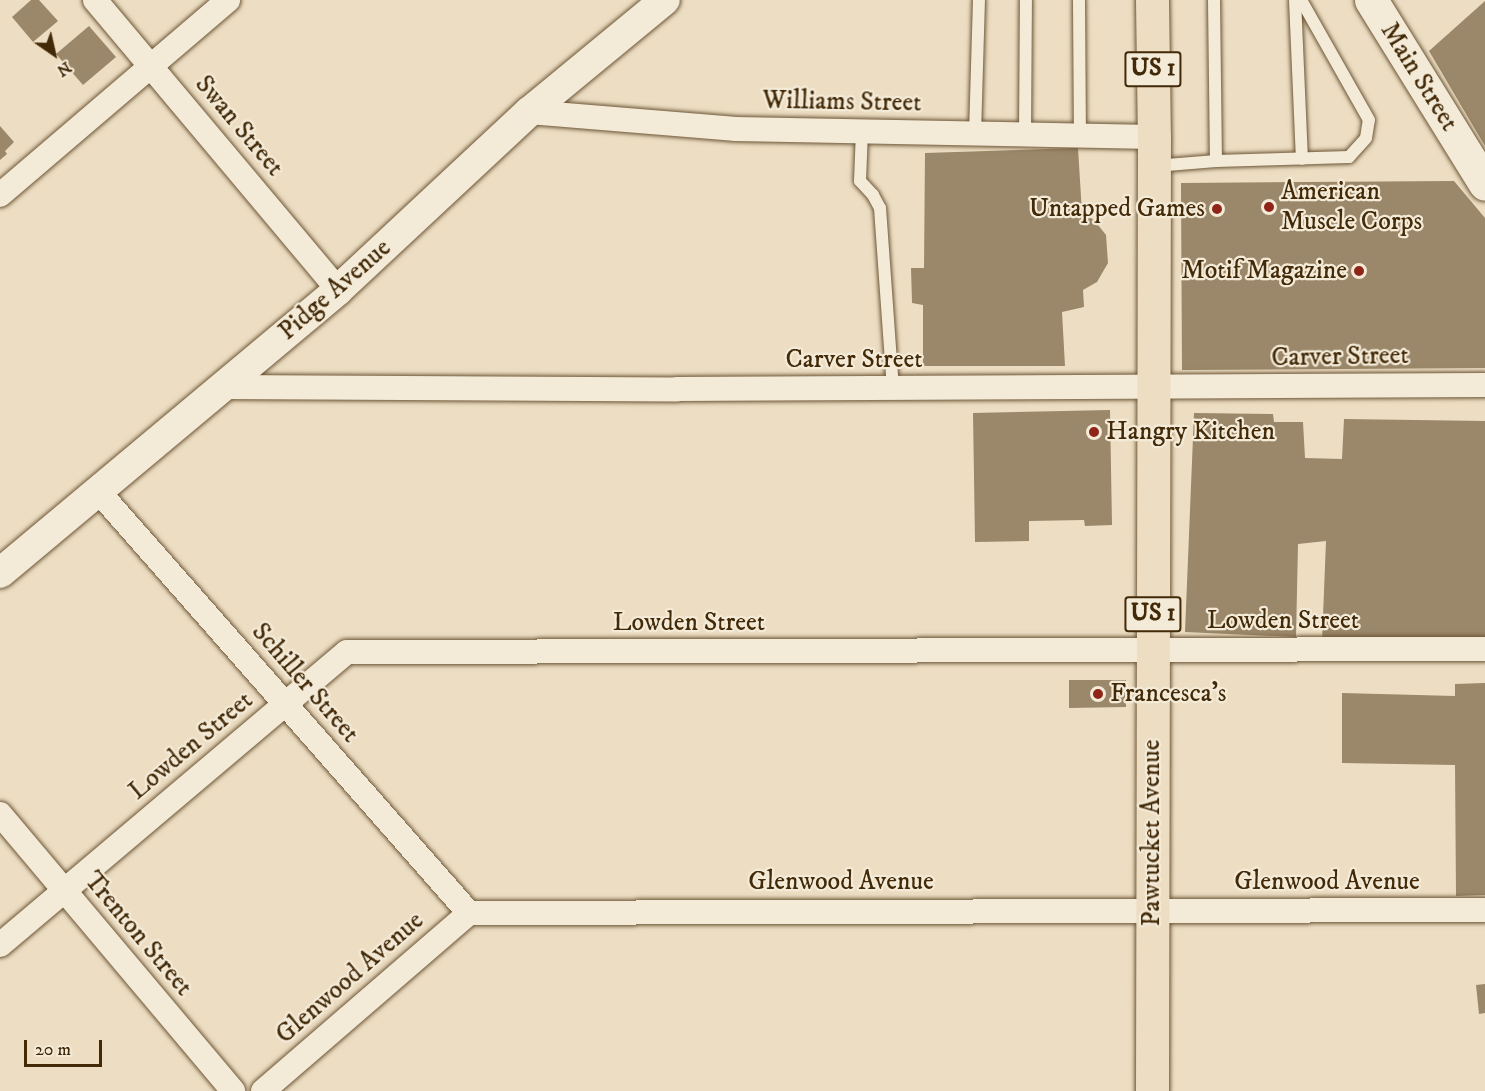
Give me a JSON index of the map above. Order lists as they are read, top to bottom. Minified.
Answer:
{"streets":{"main road":["US 1","Main Street","Pawtucket Avenue"],"street":["Williams Street","Swan Street","Pidge Avenue","Carver Street","Lowden Street","Schiller Street","Glenwood Avenue","Trenton Street"]},"crossings":[["Williams Street","Pidge Avenue"],["Williams Street","Pawtucket Avenue"],["Swan Street","Pidge Avenue"],["Pidge Avenue","Carver Street"],["Pidge Avenue","Schiller Street"],["Carver Street","Pawtucket Avenue"],["Lowden Street","Schiller Street"],["Lowden Street","Pawtucket Avenue"],["Lowden Street","Trenton Street"],["Schiller Street","Glenwood Avenue"],["Pawtucket Avenue","Glenwood Avenue"]],"places":["American Muscle Corps","Untapped Games","Motif Magazine","Hangry Kitchen","Francesca's"],"scale_bar":"20 m","north":"bottom right"}
